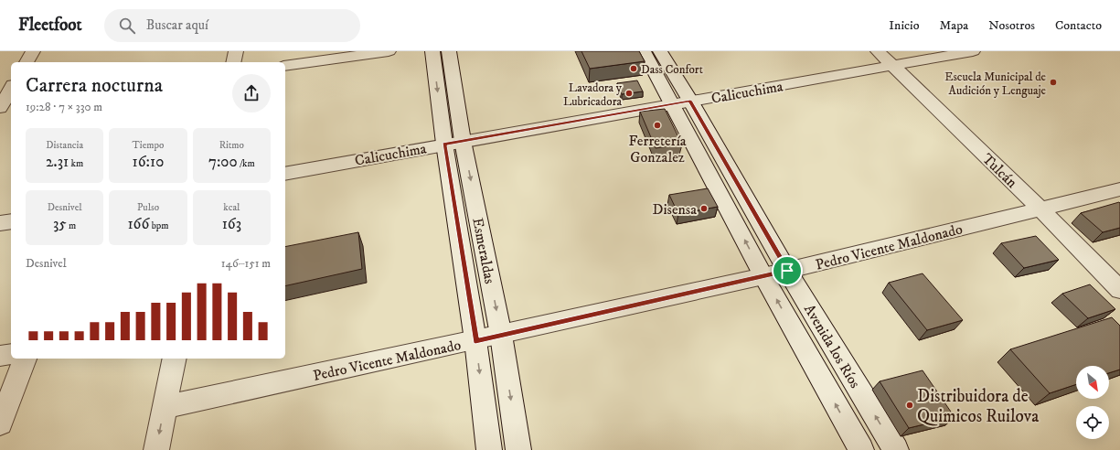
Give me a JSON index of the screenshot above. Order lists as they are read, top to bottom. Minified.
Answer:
{"streets":{"street":["Calicuchima","Tulcán","Pedro Vicente Maldonado","Esmeraldas","Avenida los Ríos"]},"crossings":[["Calicuchima","Tulcán"],["Calicuchima","Esmeraldas"],["Calicuchima","Avenida los Ríos"],["Tulcán","Pedro Vicente Maldonado"],["Pedro Vicente Maldonado","Esmeraldas"],["Pedro Vicente Maldonado","Avenida los Ríos"]],"places":["Dass Confort","Escuela Municipal de Audición y Lenguaje","Lavadora y Lubricadora","Ferretería Gonzalez","Disensa","Distribuidora de Quimicos Ruilova"],"north":"bottom right","page":{"header":"Fleetfoot","search":"Buscar aquí","nav":["Inicio","Mapa","Nosotros","Contacto"],"heading":["Carrera nocturna","19:28 · 7 × 330 m"],"stats":[["Distancia","2.31 km"],["Tiempo","16:10"],["Ritmo","7:00 /km"],["Desnivel","35 m"],["Pulso","166 bpm"],["kcal","163"]],"chart":["Desnivel","146–151 m"]}}
